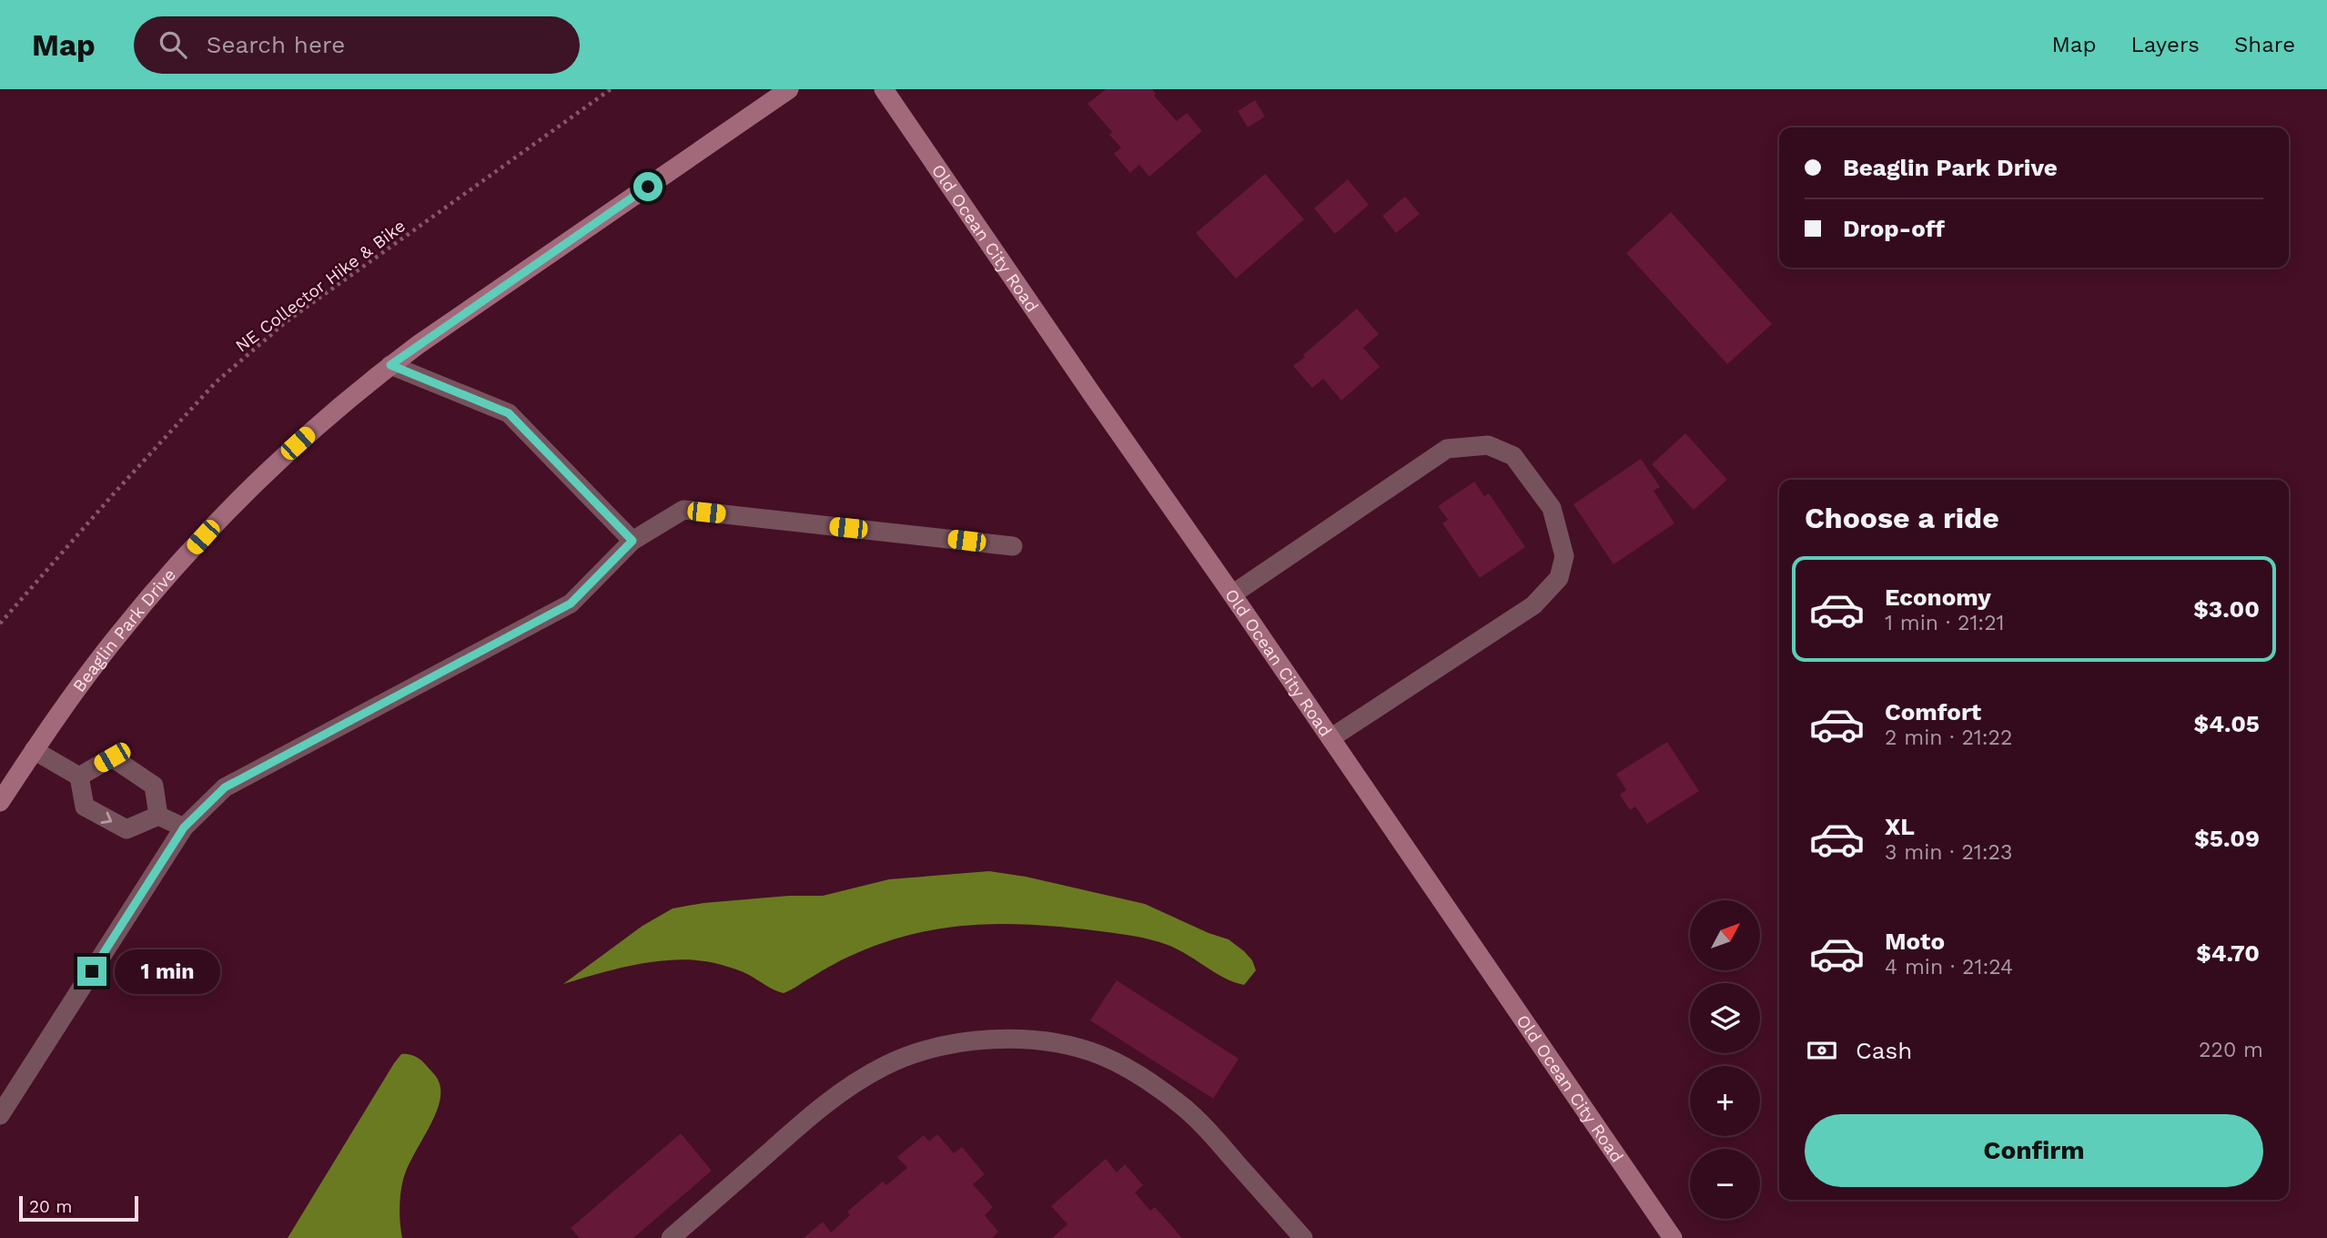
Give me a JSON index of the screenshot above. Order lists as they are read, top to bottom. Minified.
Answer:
{"streets":{"main road":["Old Ocean City Road","Beaglin Park Drive"],"path":["NE Collector Hike & Bike"]},"scale_bar":"20 m","north":"top right","page":{"header":"Map","search":"Search here","nav":["Map","Layers","Share"],"banner":["Beaglin Park Drive","Drop-off"],"heading":"Choose a ride","list":[{"name":"Economy","note":"1 min · 21:21","value":"$3.00"},{"name":"Comfort","note":"2 min · 21:22","value":"$4.05"},{"name":"XL","note":"3 min · 21:23","value":"$5.09"},{"name":"Moto","note":"4 min · 21:24","value":"$4.70"}],"map_buttons":["+","−"],"bubble":"1 min","pay":["Cash","220 m"],"buttons":"Confirm","scale":"20 m"}}
